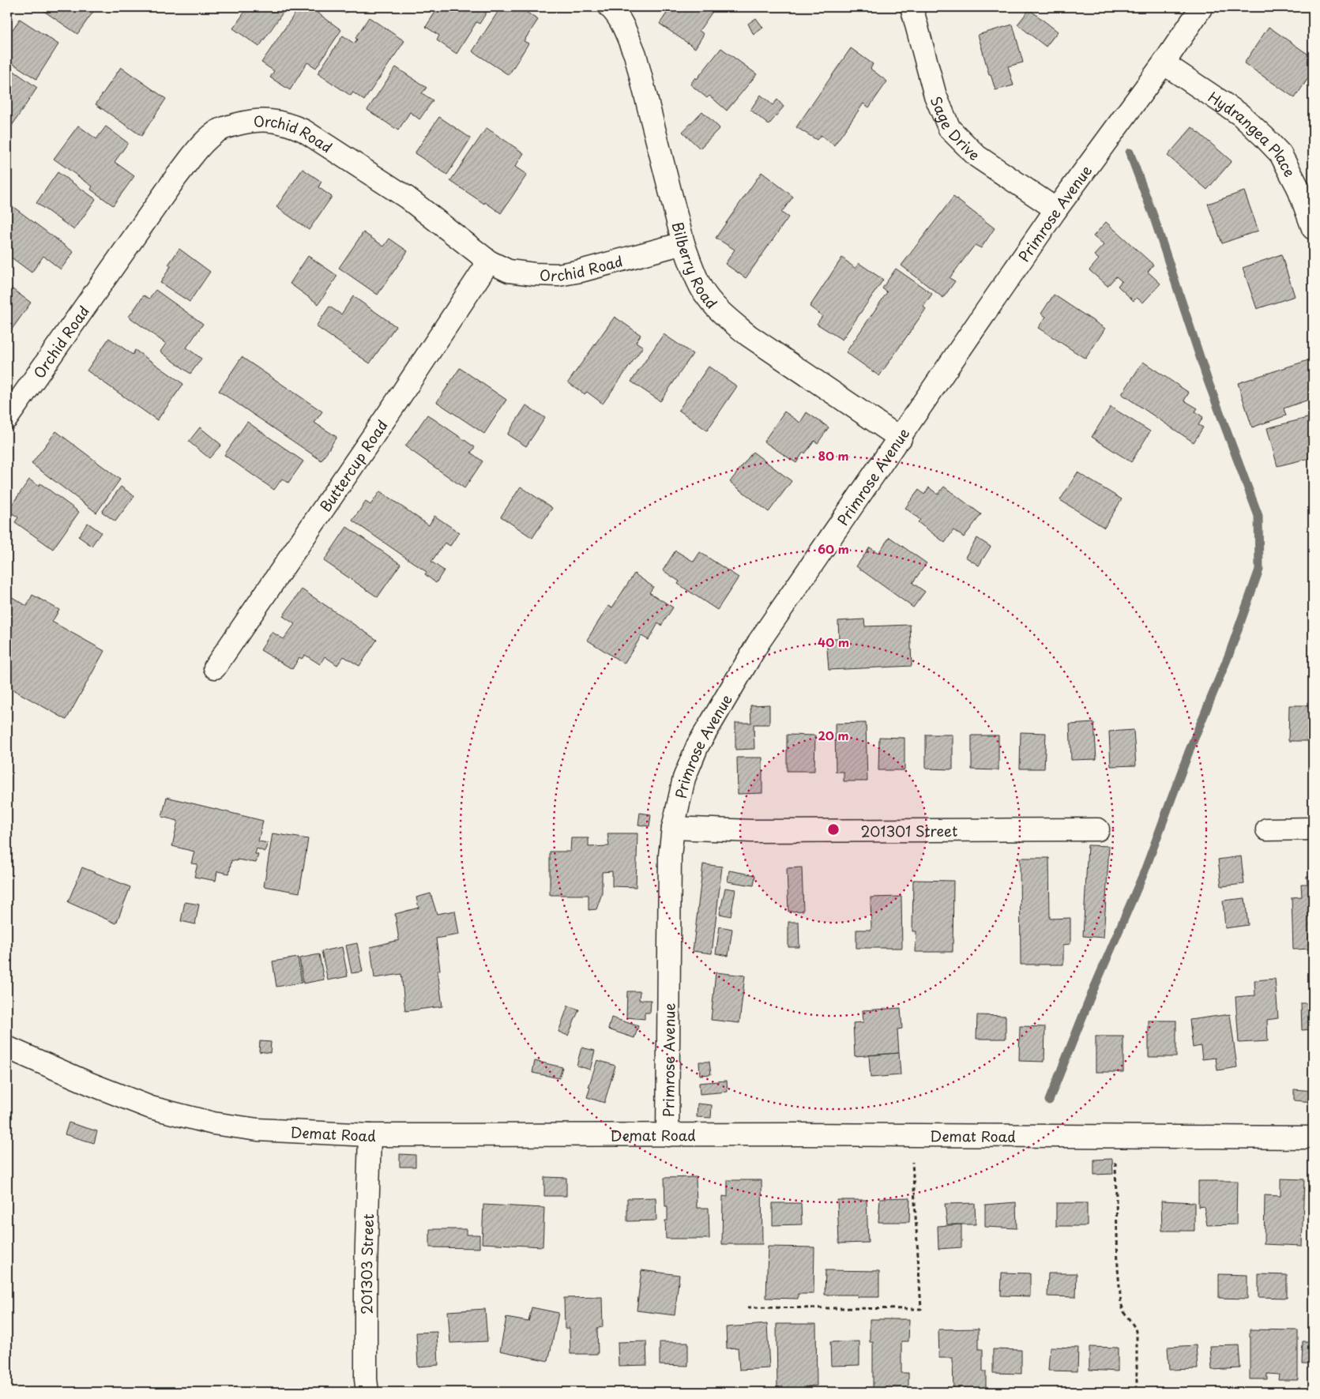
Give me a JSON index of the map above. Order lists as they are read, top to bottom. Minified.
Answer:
{"streets":{"street":["Sage Drive","Hydrangea Place","Orchid Road","Primrose Avenue","Bilberry Road","Buttercup Road","201301 Street","Demat Road","201303 Street"]},"crossings":[["Sage Drive","Primrose Avenue"],["Hydrangea Place","Primrose Avenue"],["Orchid Road","Bilberry Road"],["Orchid Road","Buttercup Road"],["Primrose Avenue","Bilberry Road"],["Primrose Avenue","201301 Street"],["Primrose Avenue","Demat Road"],["Demat Road","201303 Street"]],"rings":["80 m","60 m","40 m","20 m"]}
